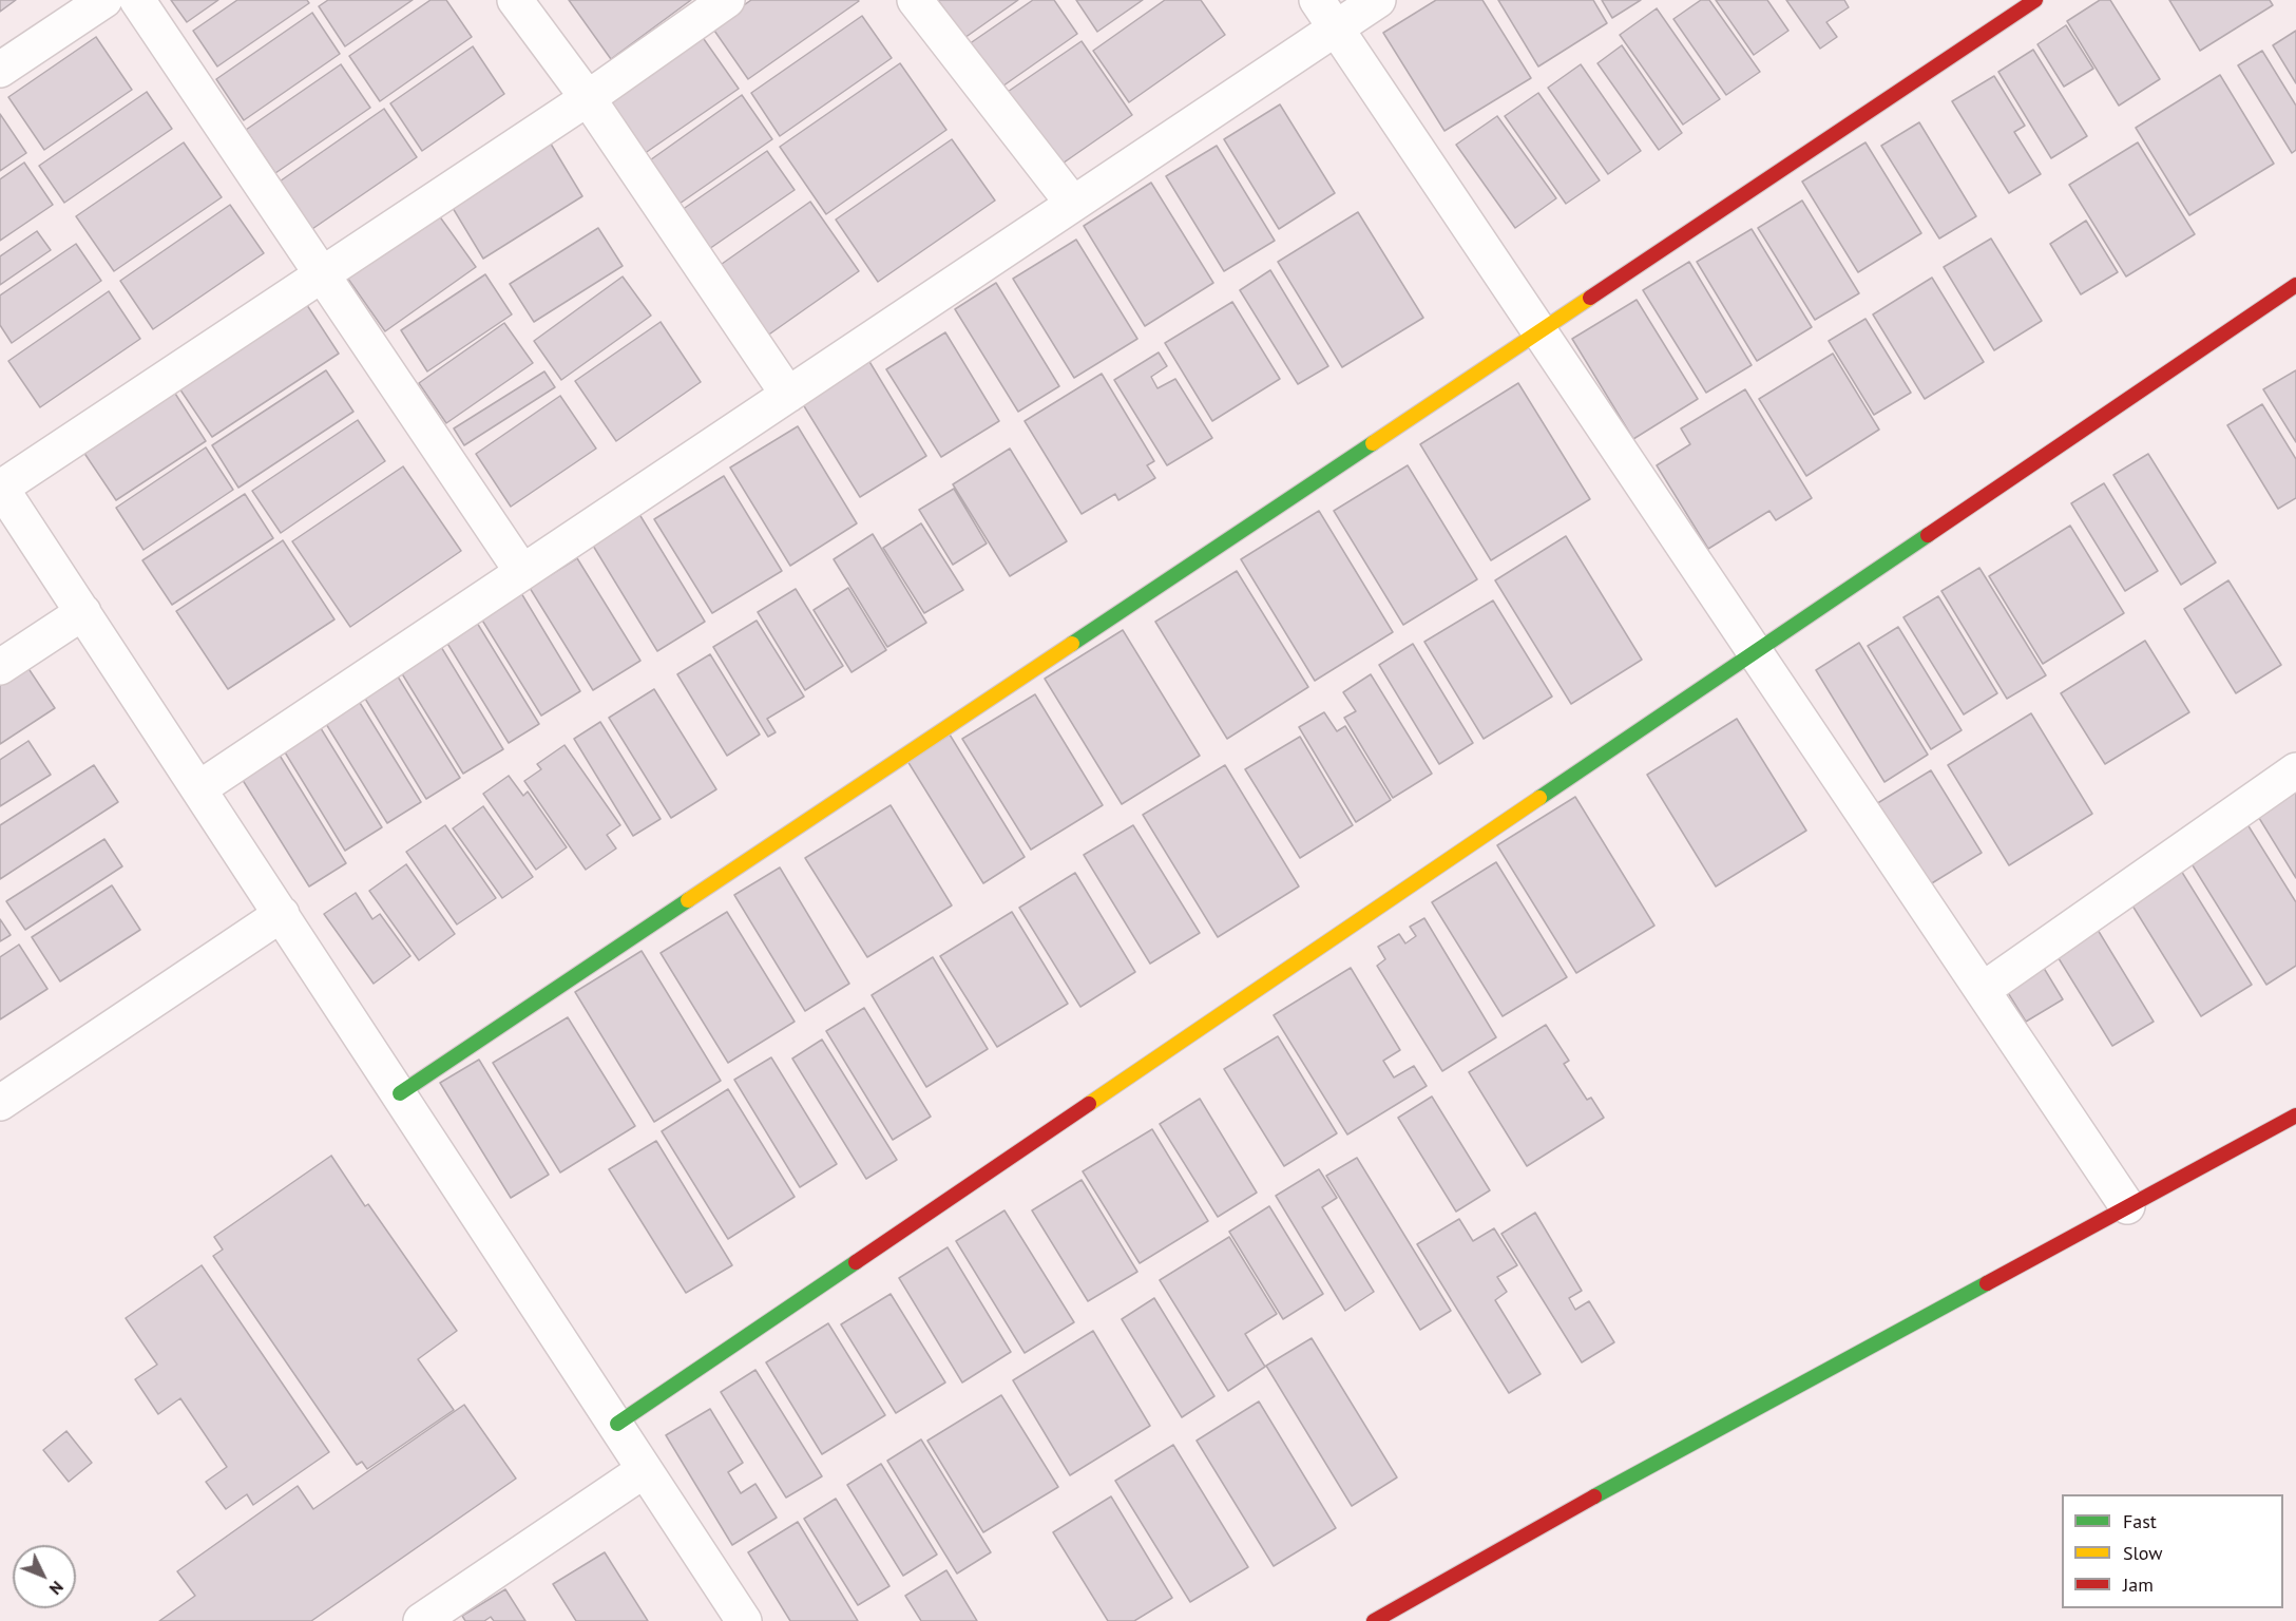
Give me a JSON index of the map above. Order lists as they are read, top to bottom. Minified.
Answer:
{"legend":["Fast","Slow","Jam"],"north":"bottom right"}
